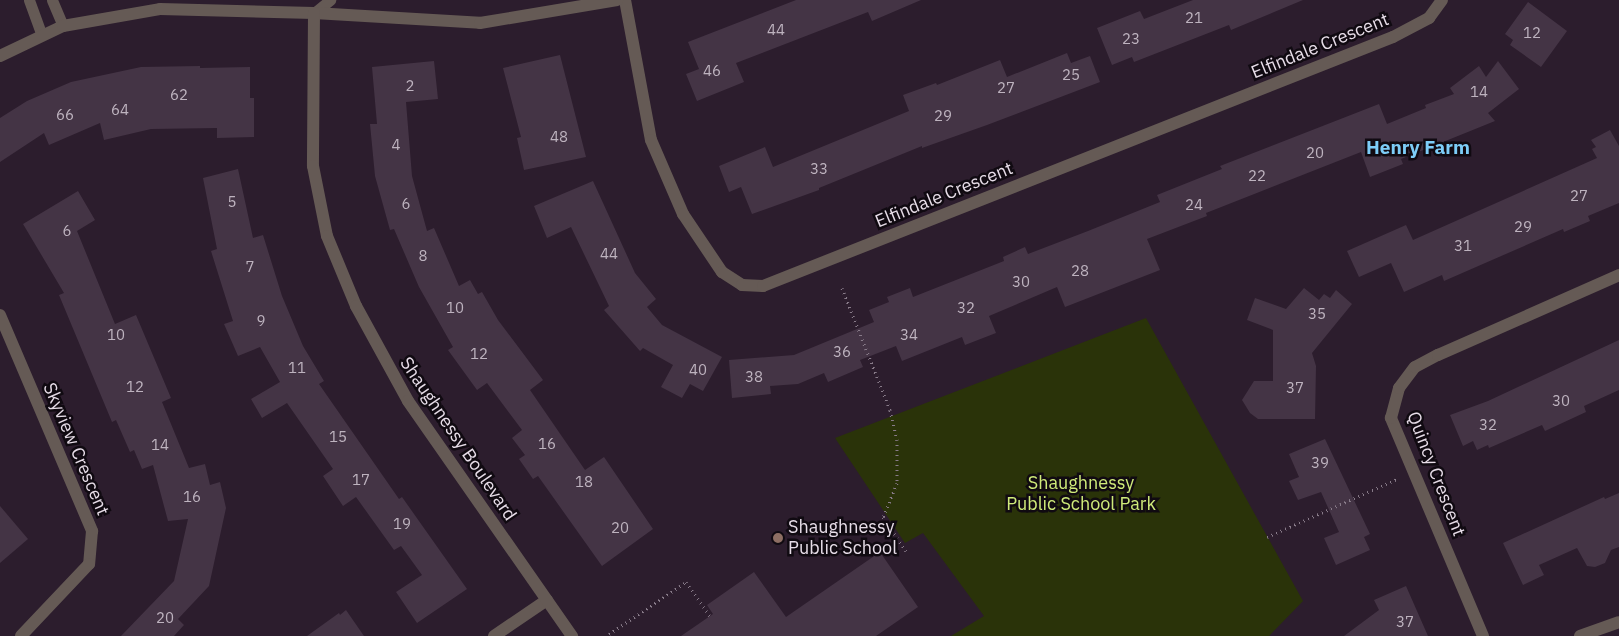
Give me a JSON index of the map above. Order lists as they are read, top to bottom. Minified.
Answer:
{"streets":{"street":["Elfindale Crescent","Shaughnessy Boulevard","Skyview Crescent","Quincy Crescent"]},"districts":["Henry Farm"],"parks":["Shaughnessy Public School Park"],"places":["Shaughnessy Public School"],"house_numbers":["21","44","12","23","46","25","2","27","14","62","64","66","29","48","4","20","33","22","27","5","6","24","29","6","31","44","8","7","28","30","10","32","35","9","10","34","36","12","11","40","38","12","37","30","32","15","16","14","39","17","18","16","19","20","20","37"]}
